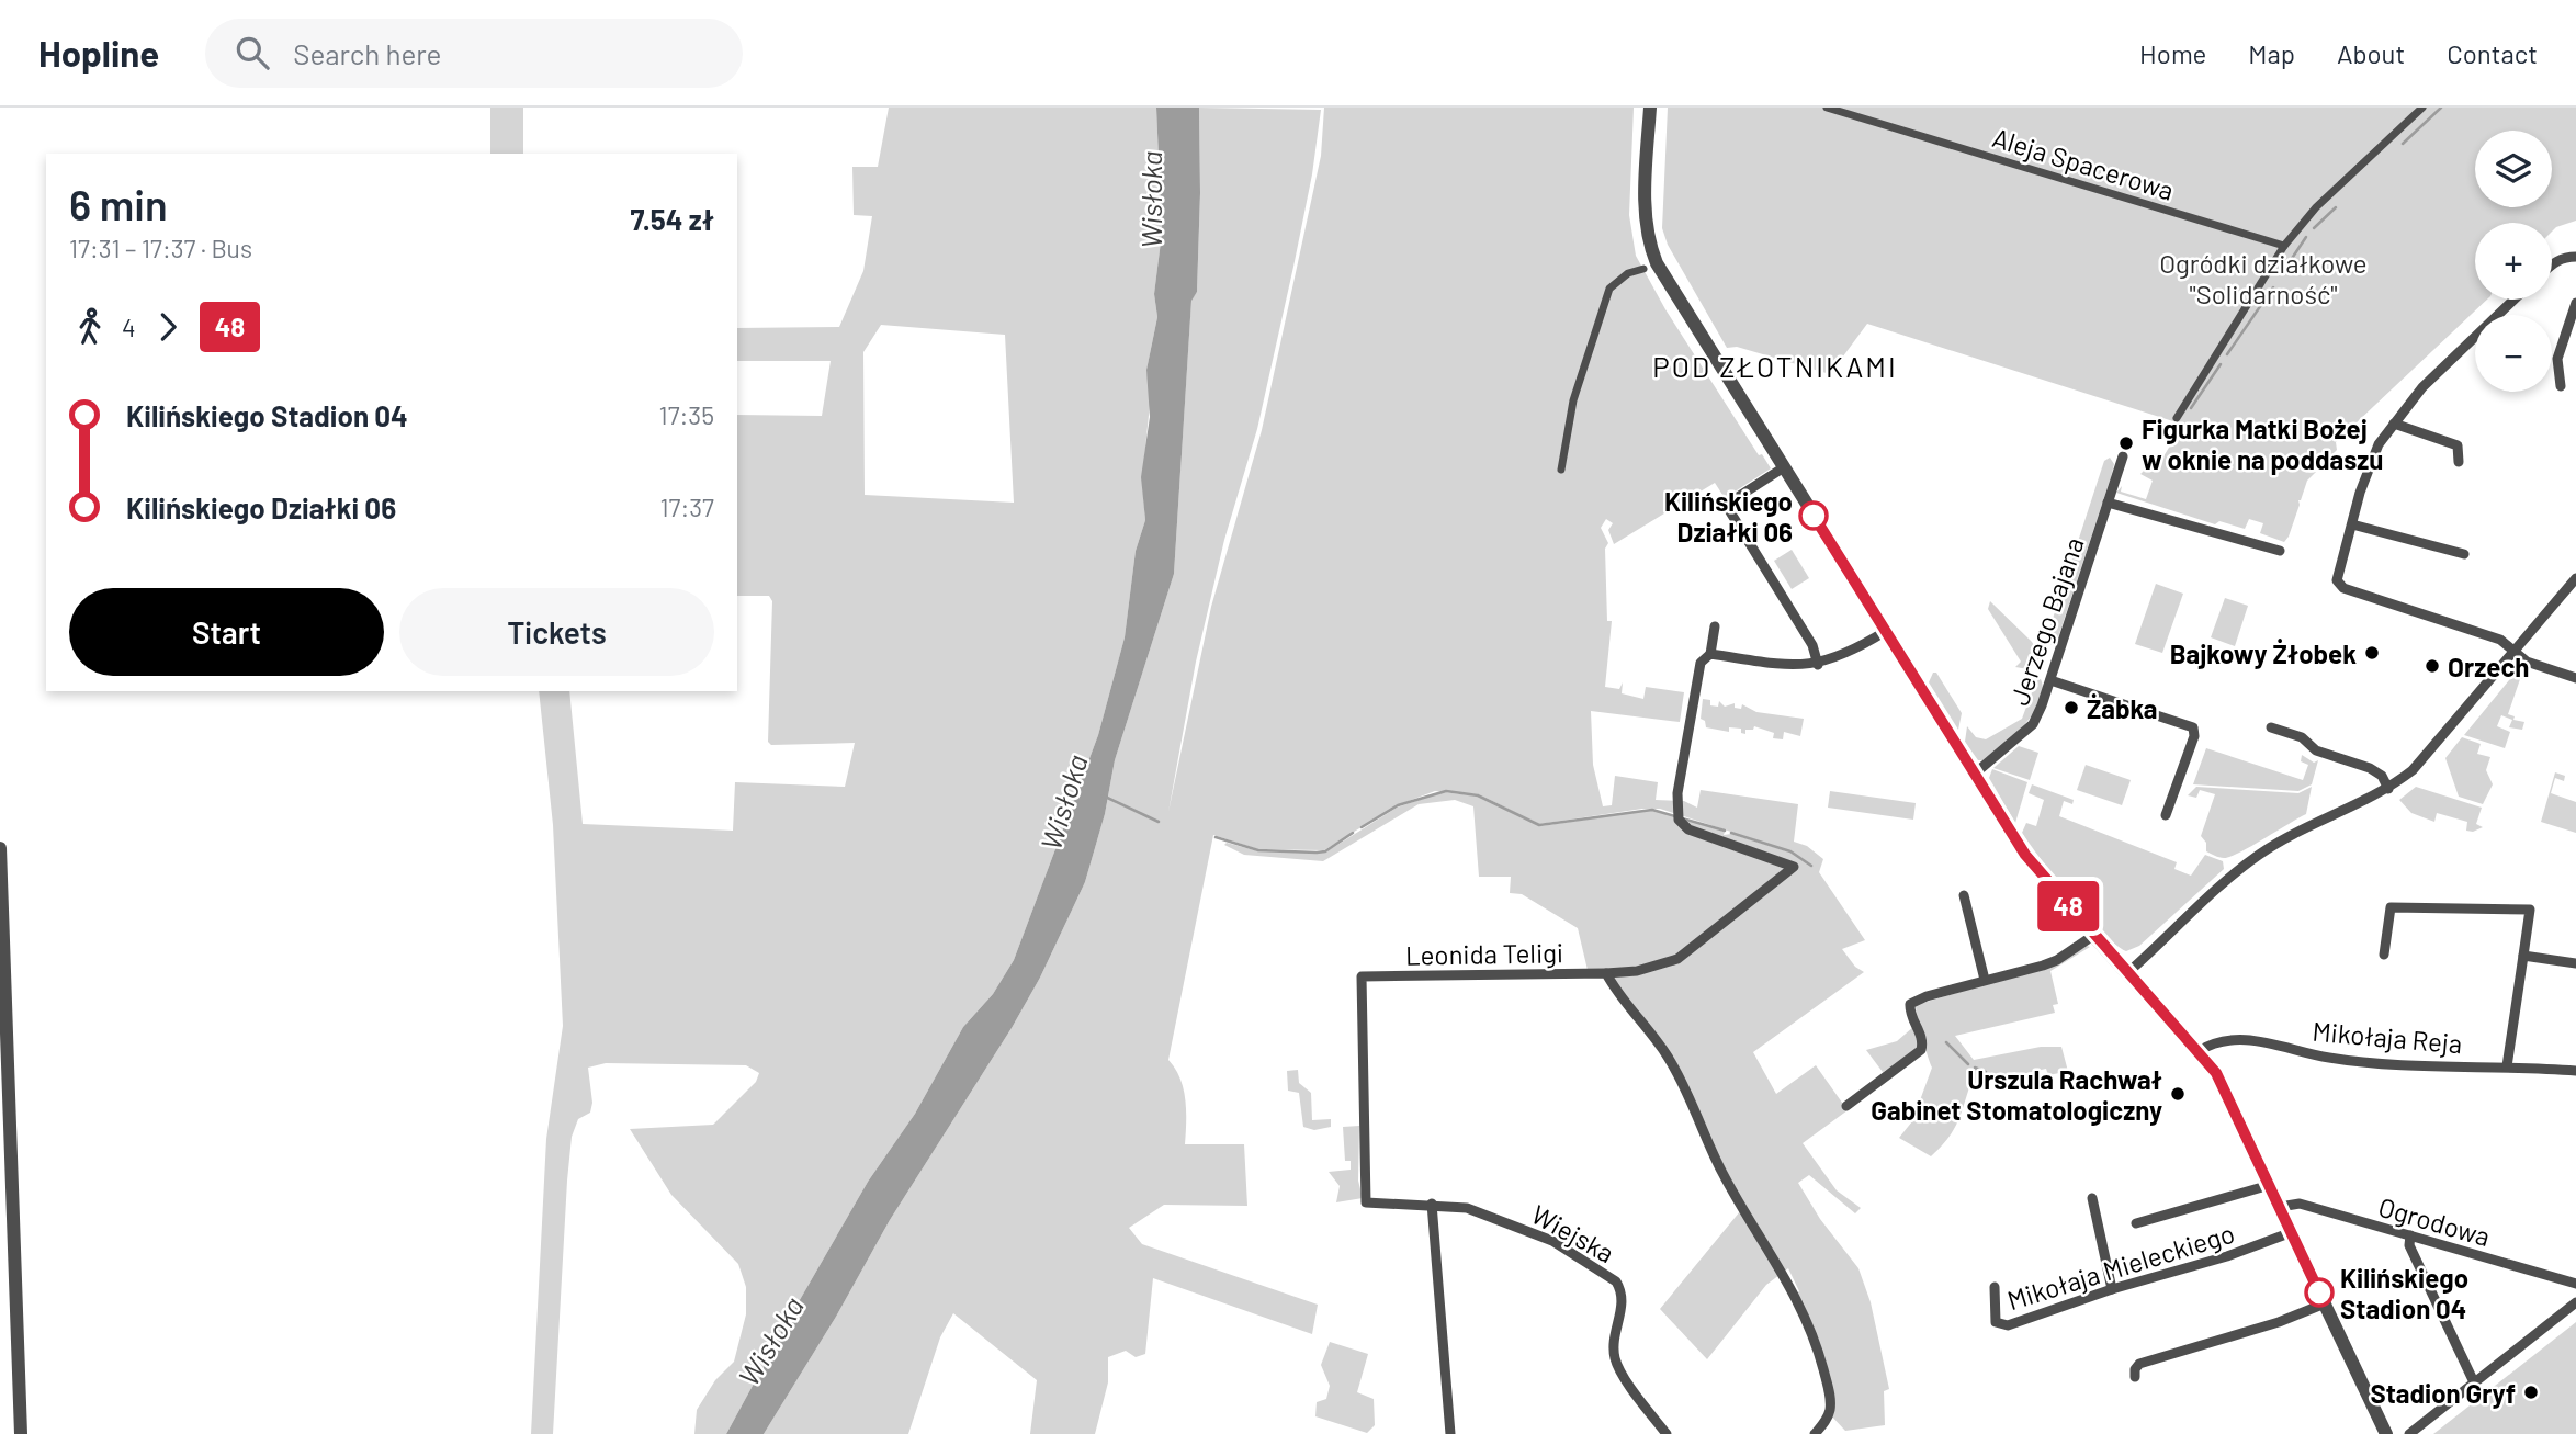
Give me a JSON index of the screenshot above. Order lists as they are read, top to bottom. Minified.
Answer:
{"streets":{"street":["Aleja Spacerowa","Jerzego Bajana","Leonida Teligi","Mikołaja Reja","Ogrodowa","Wiejska","Mikołaja Mieleckiego"]},"crossings":[["Leonida Teligi","Wiejska"]],"districts":["POD ZŁOTNIKAMI"],"water":["Wisłoka"],"parks":["Ogródki działkowe \"Solidarność\""],"places":["Figurka Matki Bożej w oknie na poddaszu","Kilińskiego Działki 06","Bajkowy Żłobek","Orzech","Żabka","Urszula Rachwał Gabinet Stomatologiczny","Kilińskiego Stadion 04","Stadion Gryf"],"lines":["bus line 48"],"page":{"header":"Hopline","search":"Search here","nav":["Home","Map","About","Contact"],"on_map":"48","map_buttons":["+","−"],"heading":["6 min","17:31 – 17:37 · Bus","7.54 zł"],"legs":["4","48"],"list":[{"name":"Kilińskiego Stadion 04","value":"17:35"},{"name":"Kilińskiego Działki 06","value":"17:37"}],"buttons":["Start","Tickets"]}}
